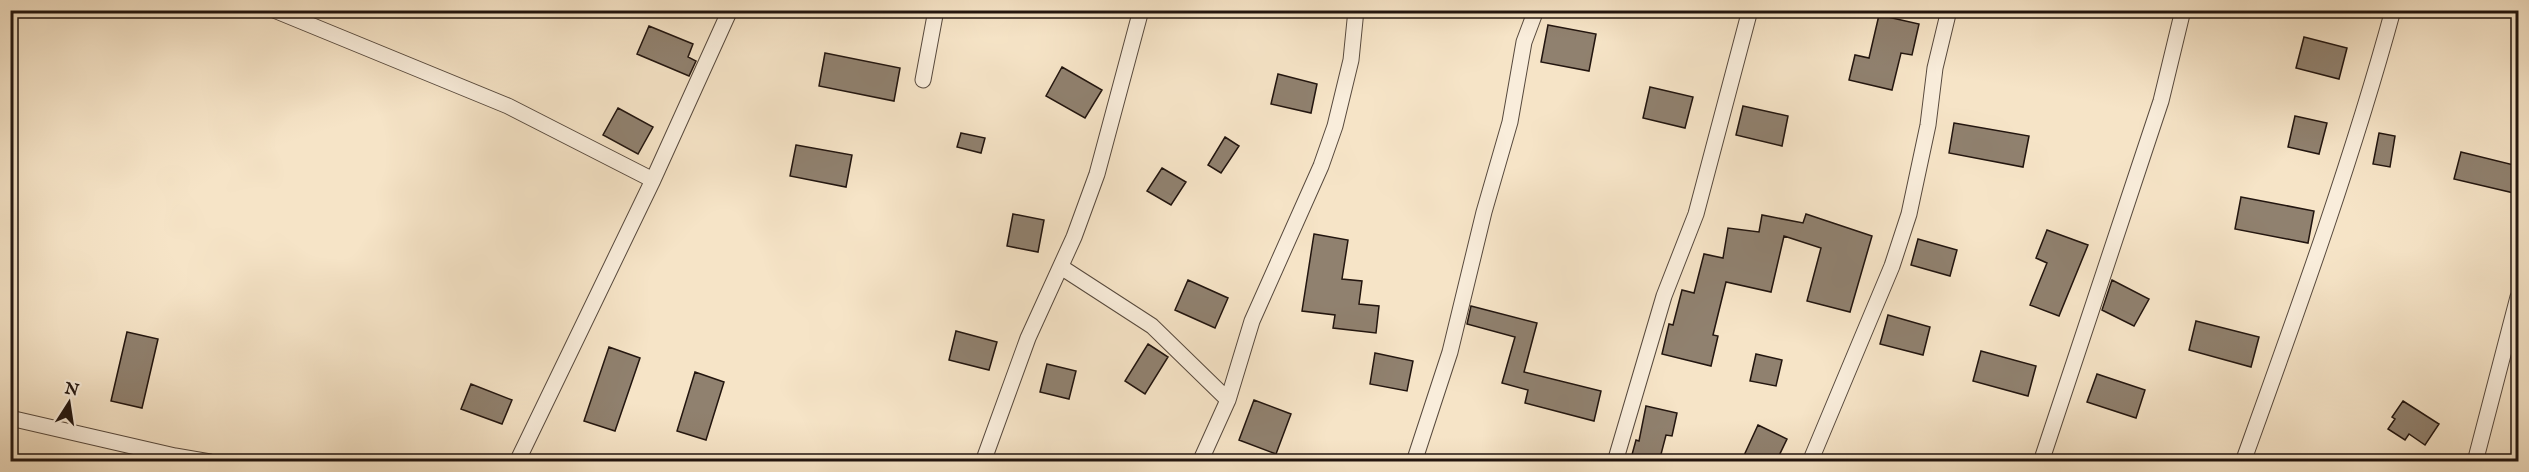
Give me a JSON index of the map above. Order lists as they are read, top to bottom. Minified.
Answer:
{"north":"top"}
